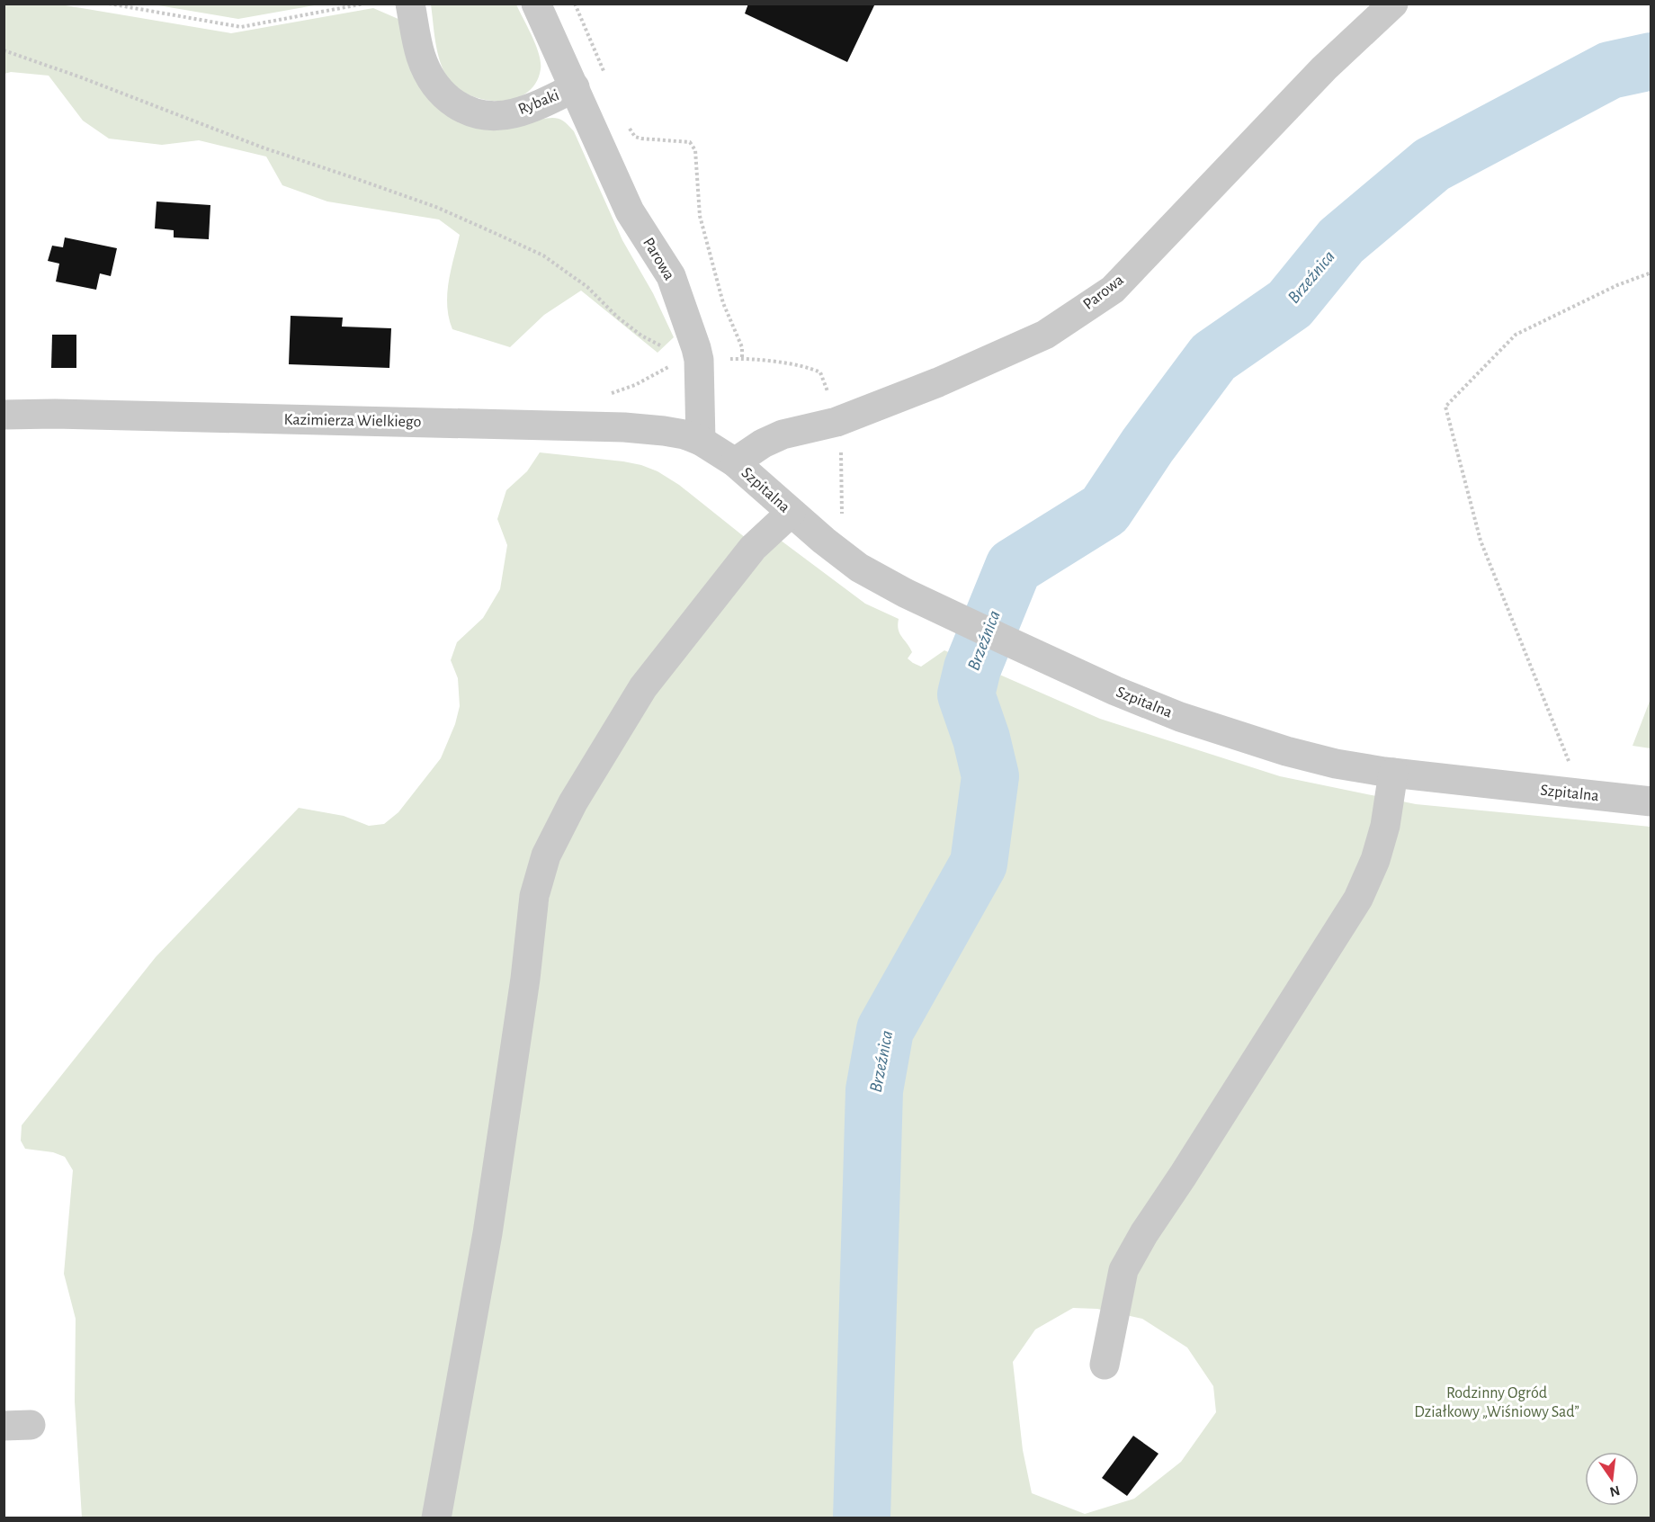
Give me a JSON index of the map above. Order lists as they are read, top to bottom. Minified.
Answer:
{"streets":{"street":["Rybaki","Parowa","Kazimierza Wielkiego","Szpitalna"]},"crossings":[["Rybaki","Parowa"],["Parowa","Kazimierza Wielkiego"],["Parowa","Szpitalna"],["Kazimierza Wielkiego","Szpitalna"]],"water":["Brzeźnica"],"parks":["Rodzinny Ogród Działkowy „Wiśniowy Sad”"],"north":"bottom"}
